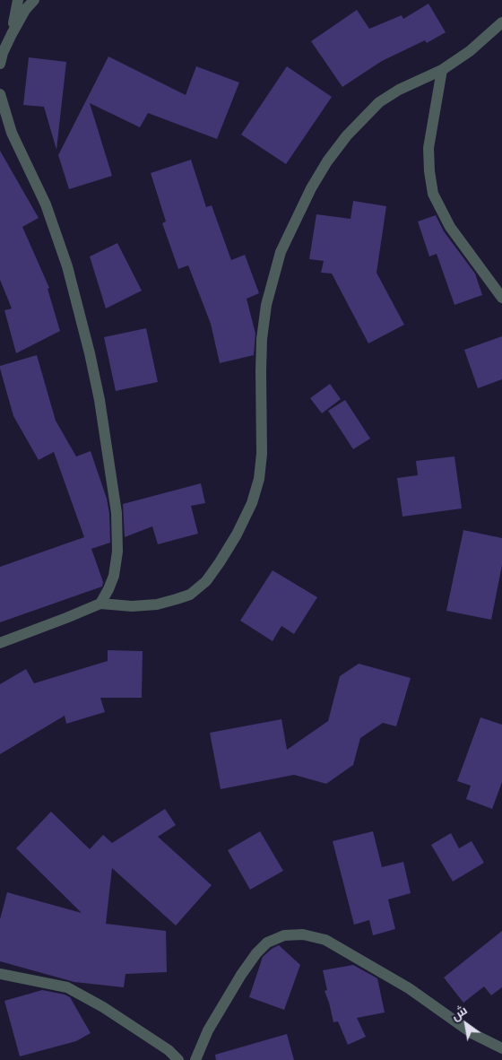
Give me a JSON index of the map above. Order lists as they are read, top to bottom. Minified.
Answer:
{"north":"top left"}
